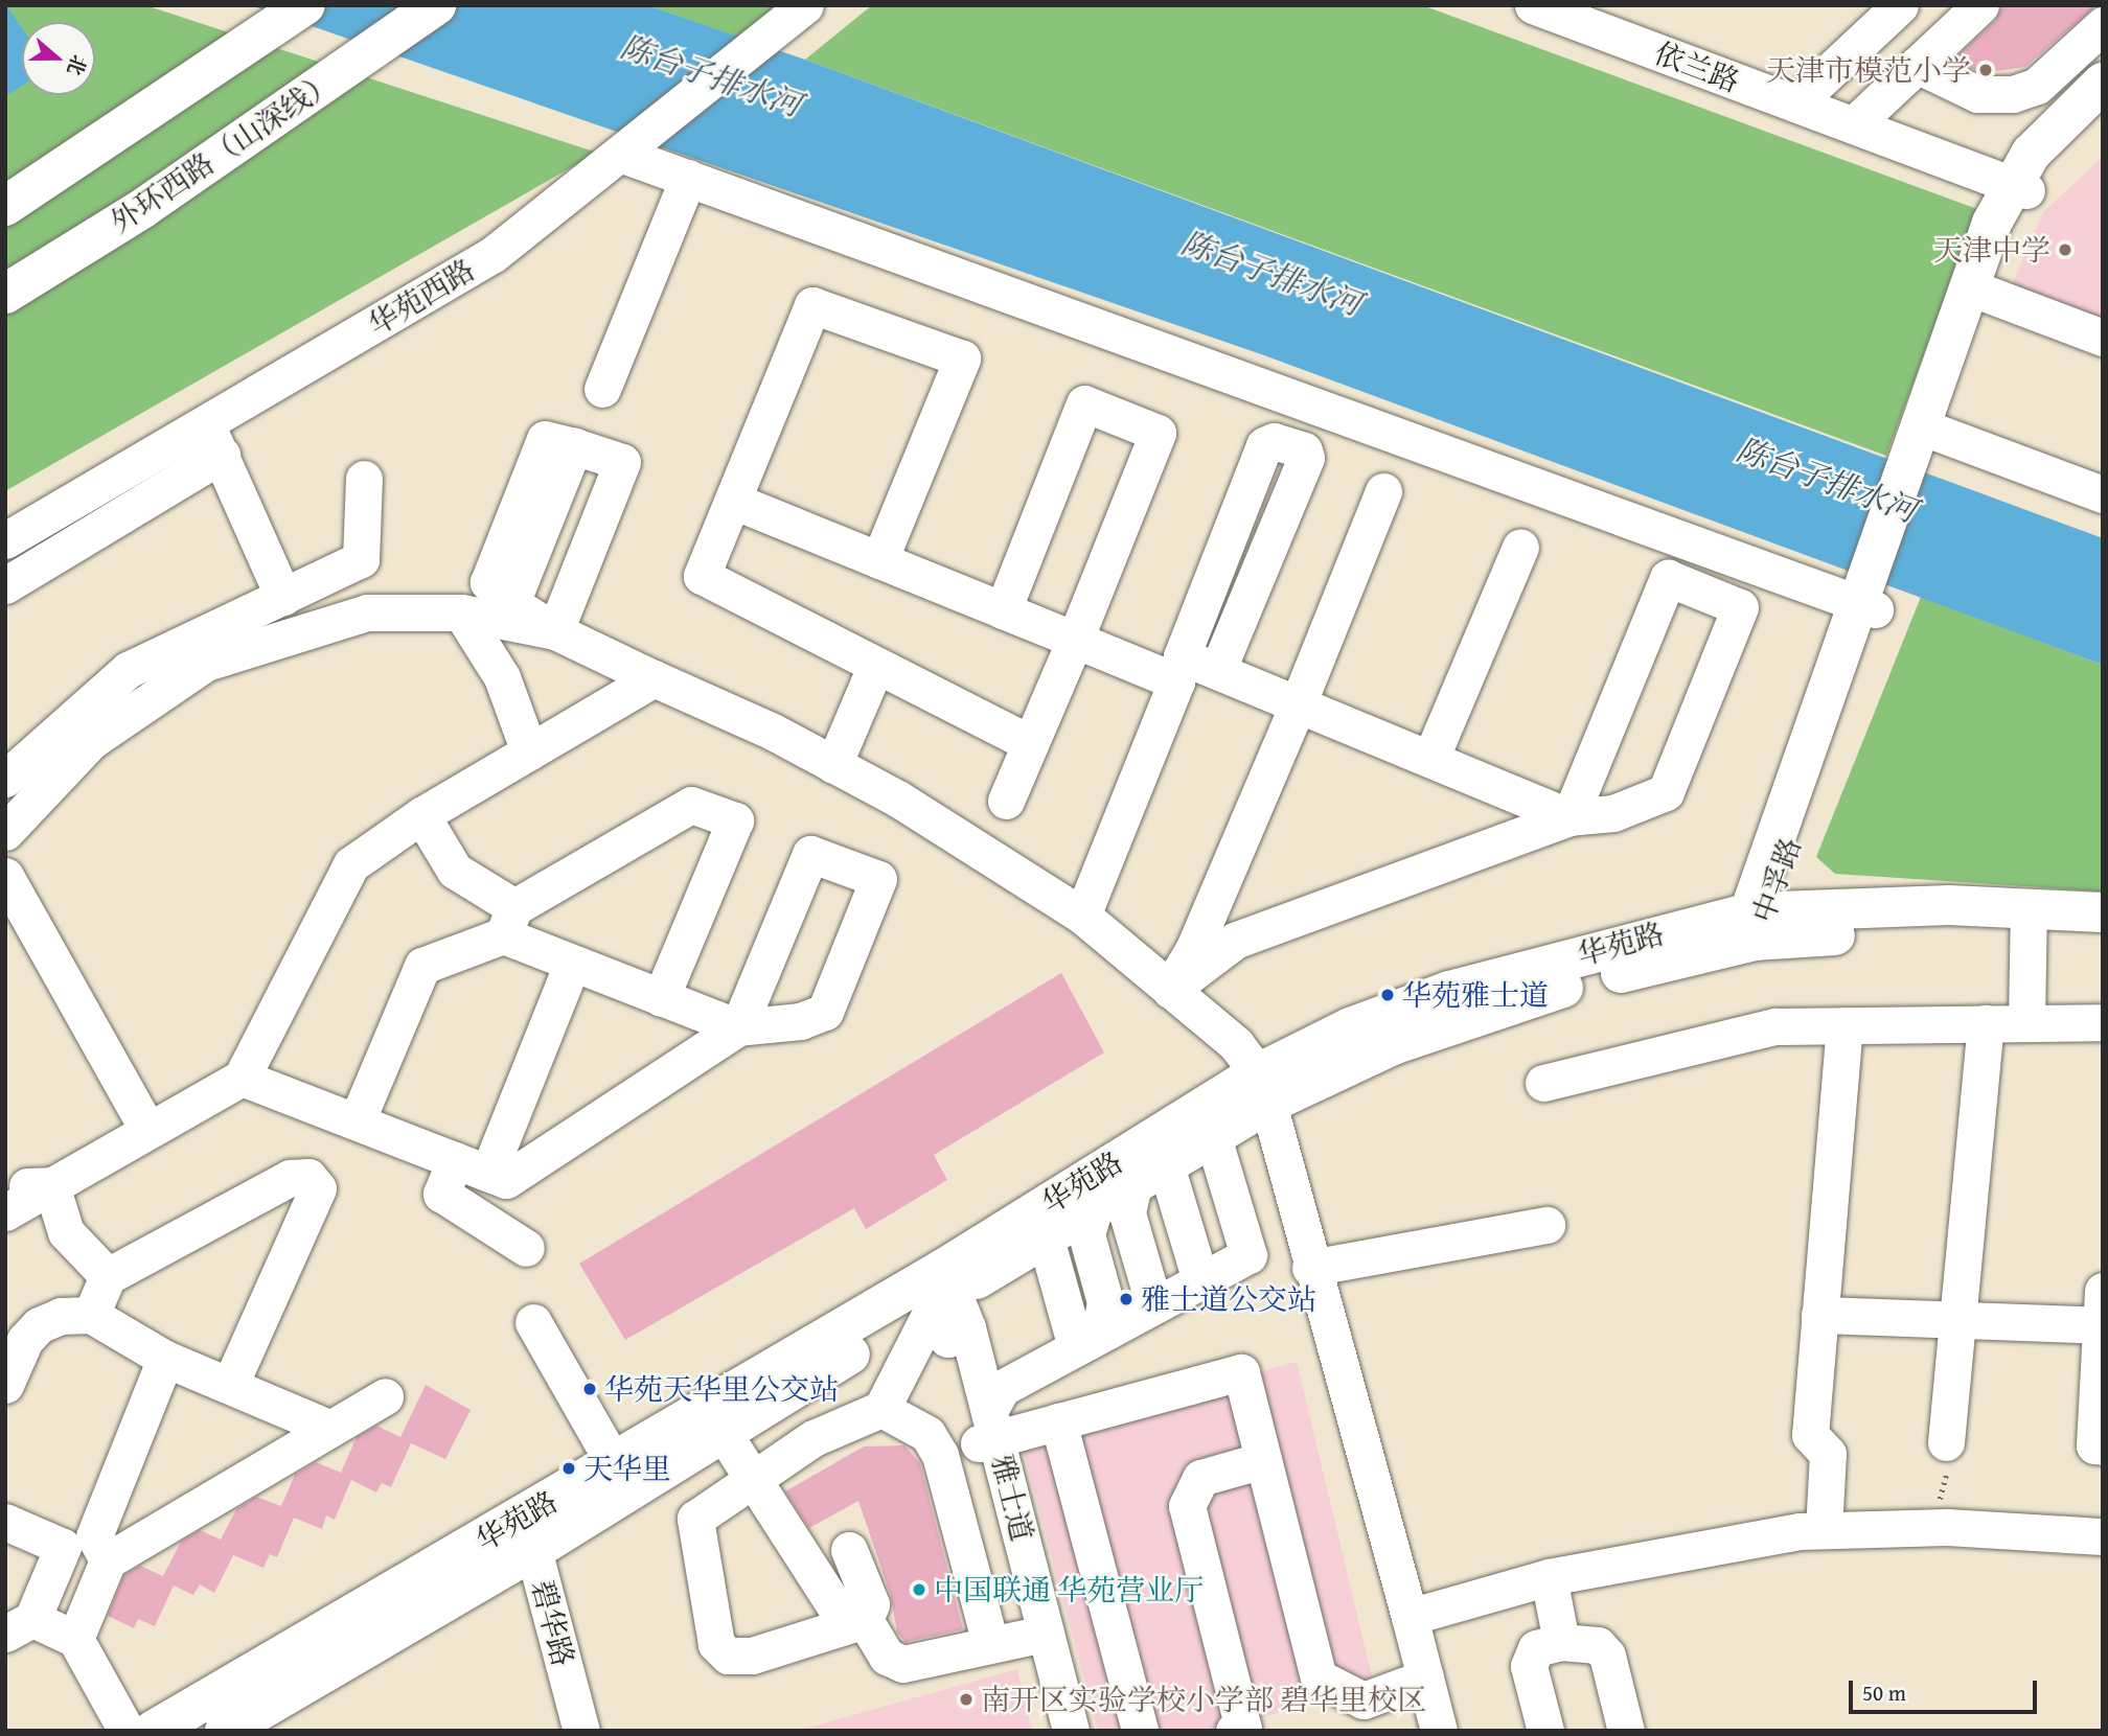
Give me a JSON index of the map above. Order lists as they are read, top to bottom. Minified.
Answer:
{"streets":{"main road":["外环西路（山深线）","中孚路","华苑路"],"street":["依兰路","华苑西路","雅士道","碧华路"]},"crossings":[["中孚路","华苑路"],["华苑路","雅士道"],["华苑路","碧华路"]],"water":["陈台子排水河"],"places":["天津市模范小学","天津中学","华苑雅士道","雅士道公交站","华苑天华里公交站","天华里","中国联通 华苑营业厅","南开区实验学校小学部 碧华里校区"],"scale_bar":"50 m","north":"right"}
